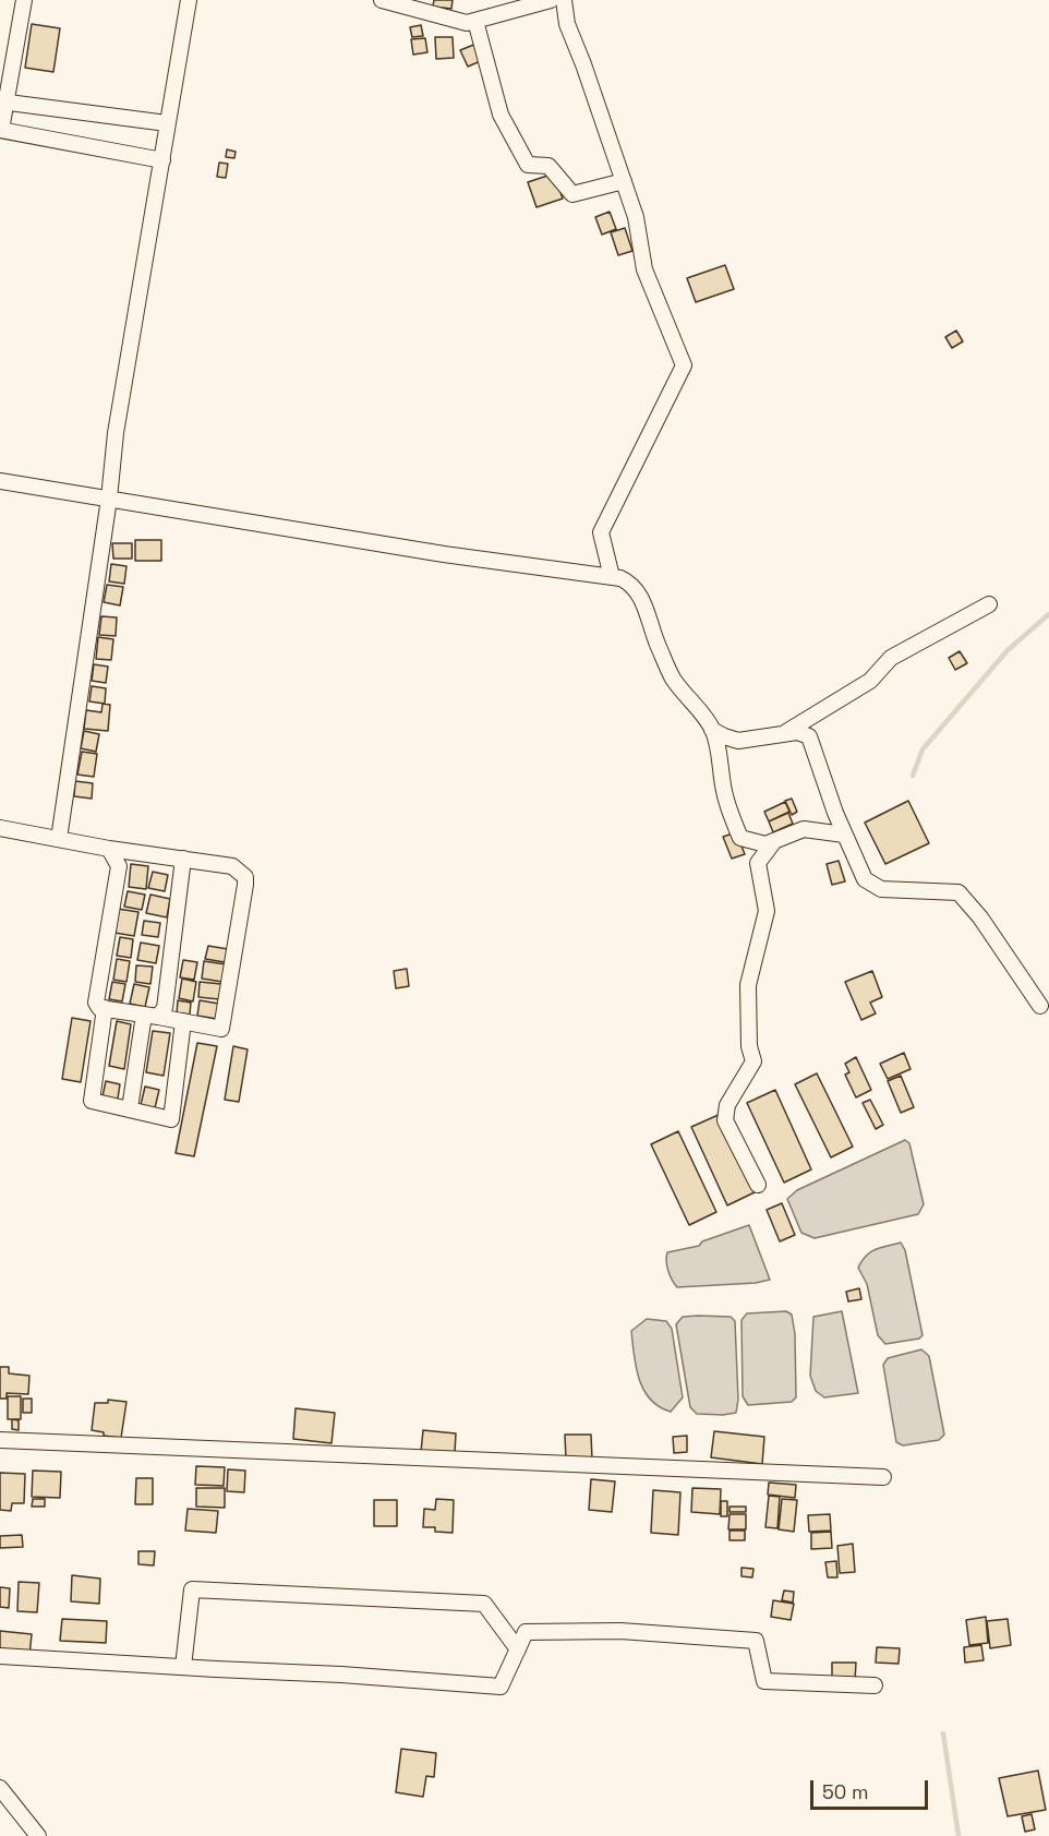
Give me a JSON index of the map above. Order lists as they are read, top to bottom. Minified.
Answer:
{"scale_bar":"50 m"}
